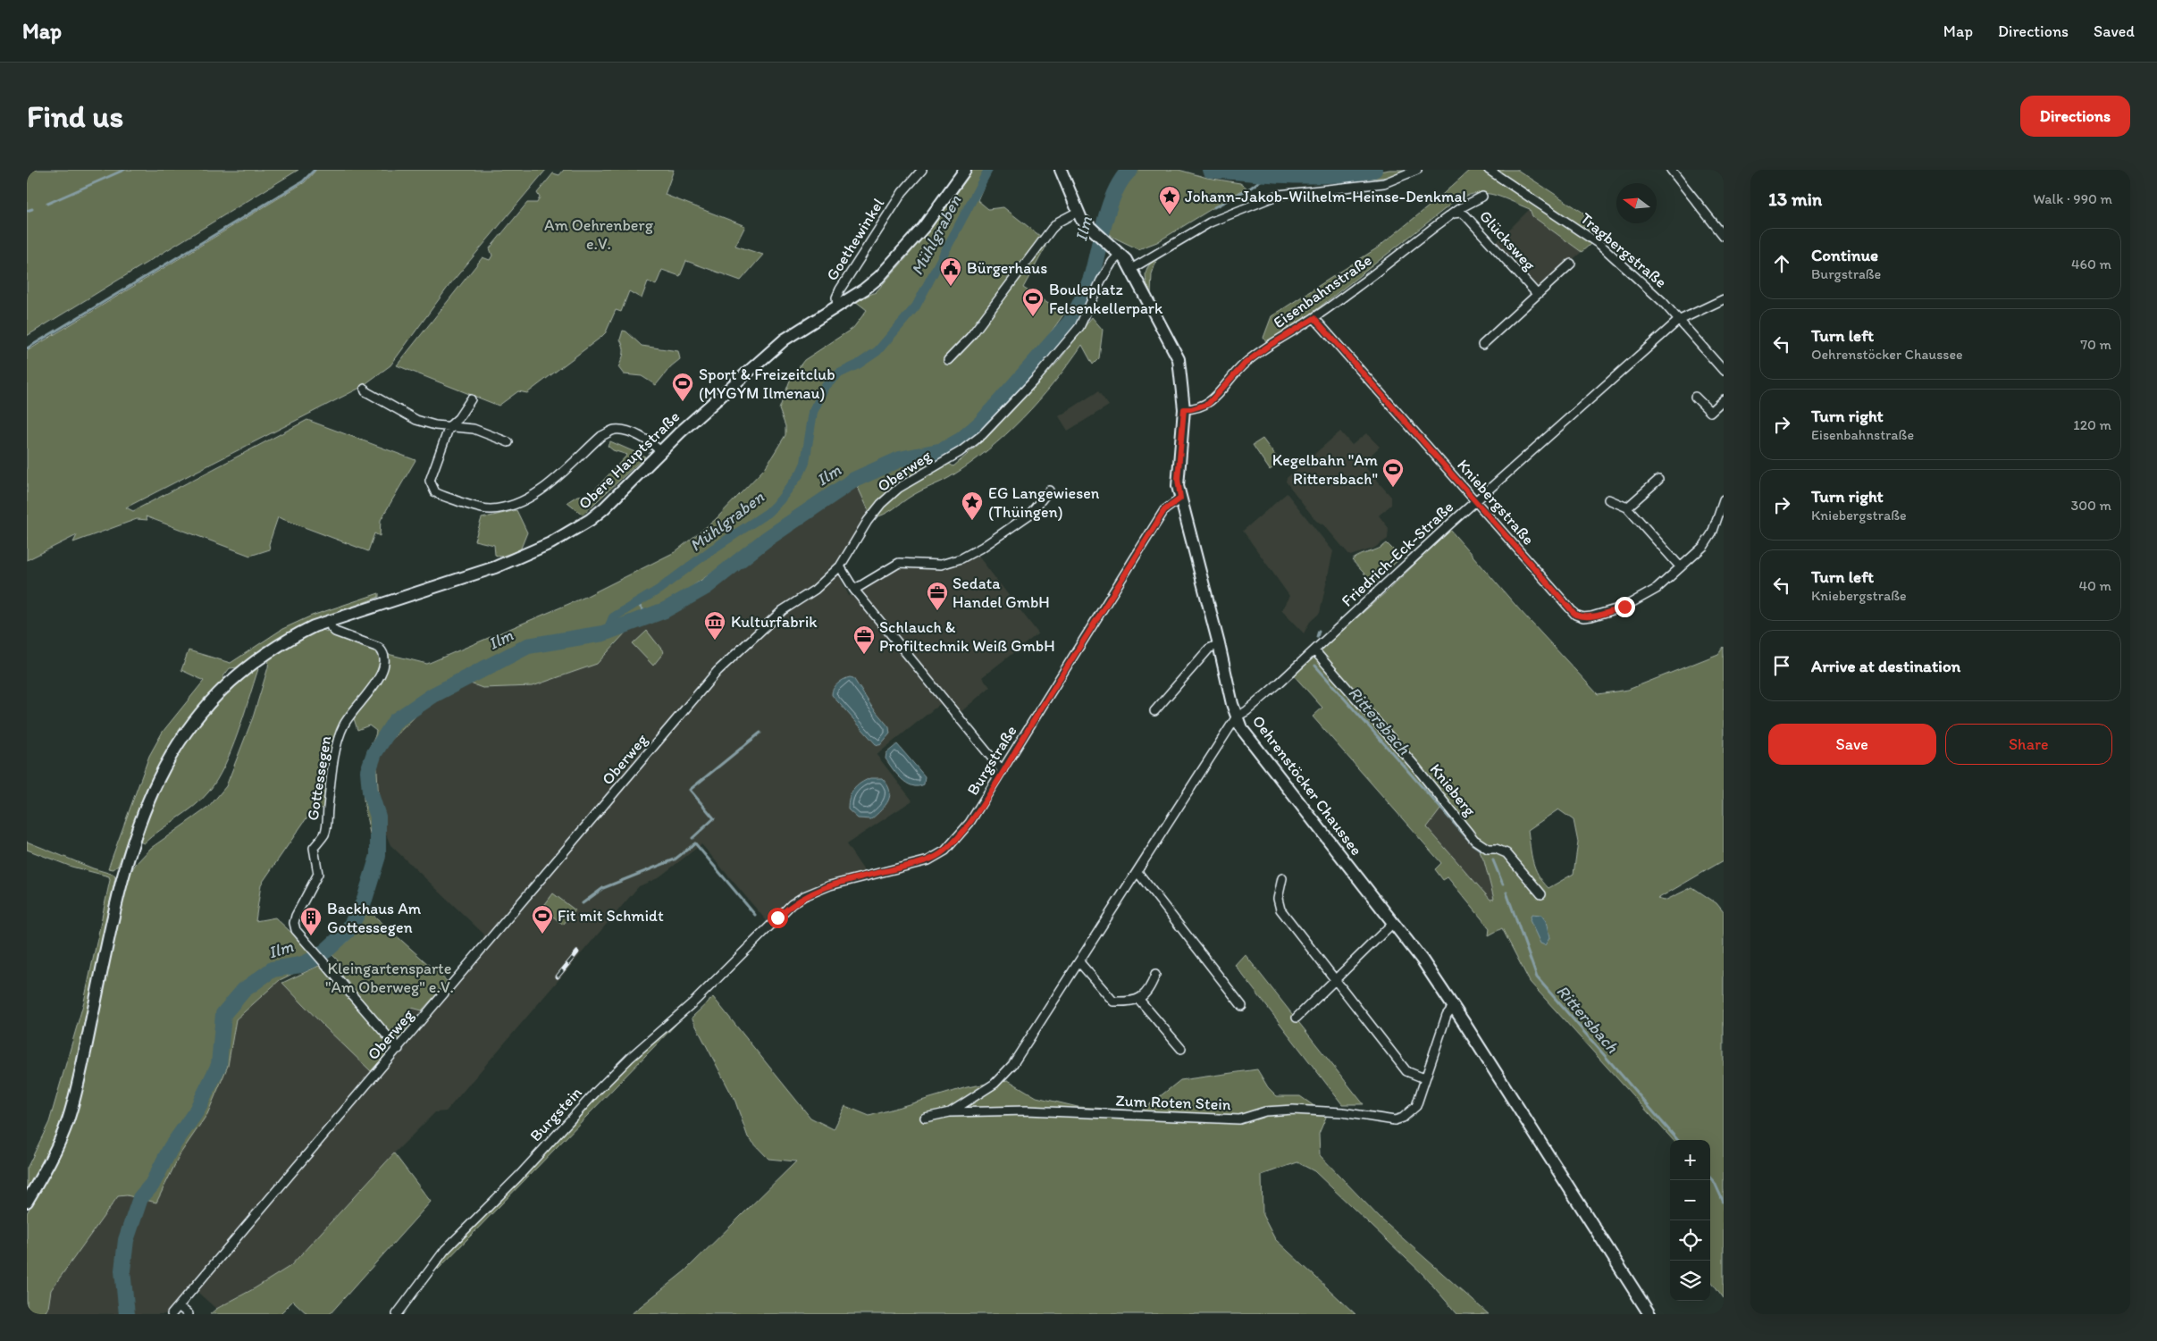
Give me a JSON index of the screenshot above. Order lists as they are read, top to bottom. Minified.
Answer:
{"streets":{"main road":["Obere Hauptstraße","Oehrenstöcker Chaussee"],"street":["Goethewinkel","Glücksweg","Tragbergstraße","Eisenbahnstraße","Oberweg","Kniebergstraße","Friedrich-Eck-Straße","Burgstraße","Gottessegen","Knieberg","Zum Roten Stein","Burgstein"]},"crossings":[["Goethewinkel","Obere Hauptstraße"],["Glücksweg","Eisenbahnstraße"],["Tragbergstraße","Friedrich-Eck-Straße"],["Eisenbahnstraße","Kniebergstraße"],["Eisenbahnstraße","Oehrenstöcker Chaussee"],["Obere Hauptstraße","Gottessegen"],["Oberweg","Gottessegen"],["Oberweg","Oehrenstöcker Chaussee"],["Kniebergstraße","Friedrich-Eck-Straße"],["Friedrich-Eck-Straße","Oehrenstöcker Chaussee"],["Friedrich-Eck-Straße","Knieberg"],["Friedrich-Eck-Straße","Zum Roten Stein"],["Burgstraße","Oehrenstöcker Chaussee"],["Burgstraße","Burgstein"],["Oehrenstöcker Chaussee","Zum Roten Stein"]],"water":["Ilm","Mühlgraben","Rittersbach"],"parks":["Am Oehrenberg e.V.","Kleingartensparte \"Am Oberweg\" e.V."],"places":{"place":["Johann-Jakob-Wilhelm-Heinse-Denkmal","EG Langewiesen (Thüingen)"],"public building":["Bürgerhaus"],"sports":["Bouleplatz Felsenkellerpark","Sport & Freizeitclub (MYGYM Ilmenau)","Kegelbahn \"Am Rittersbach\"","Fit mit Schmidt"],"office":["Sedata Handel GmbH","Schlauch & Profiltechnik Weiß GmbH"],"museum":["Kulturfabrik"],"building":["Backhaus Am Gottessegen"]},"north":"left","page":{"header":"Map","nav":["Map","Directions","Saved"],"buttons":["Directions",["Save","Share"]],"title":"Find us","heading":["13 min","Walk · 990 m"],"list":[["Continue","Burgstraße","460 m"],["Turn left","Oehrenstöcker Chaussee","70 m"],["Turn right","Eisenbahnstraße","120 m"],["Turn right","Kniebergstraße","300 m"],["Turn left","Kniebergstraße","40 m"],"Arrive at destination"],"map_buttons":["+","−"]}}
